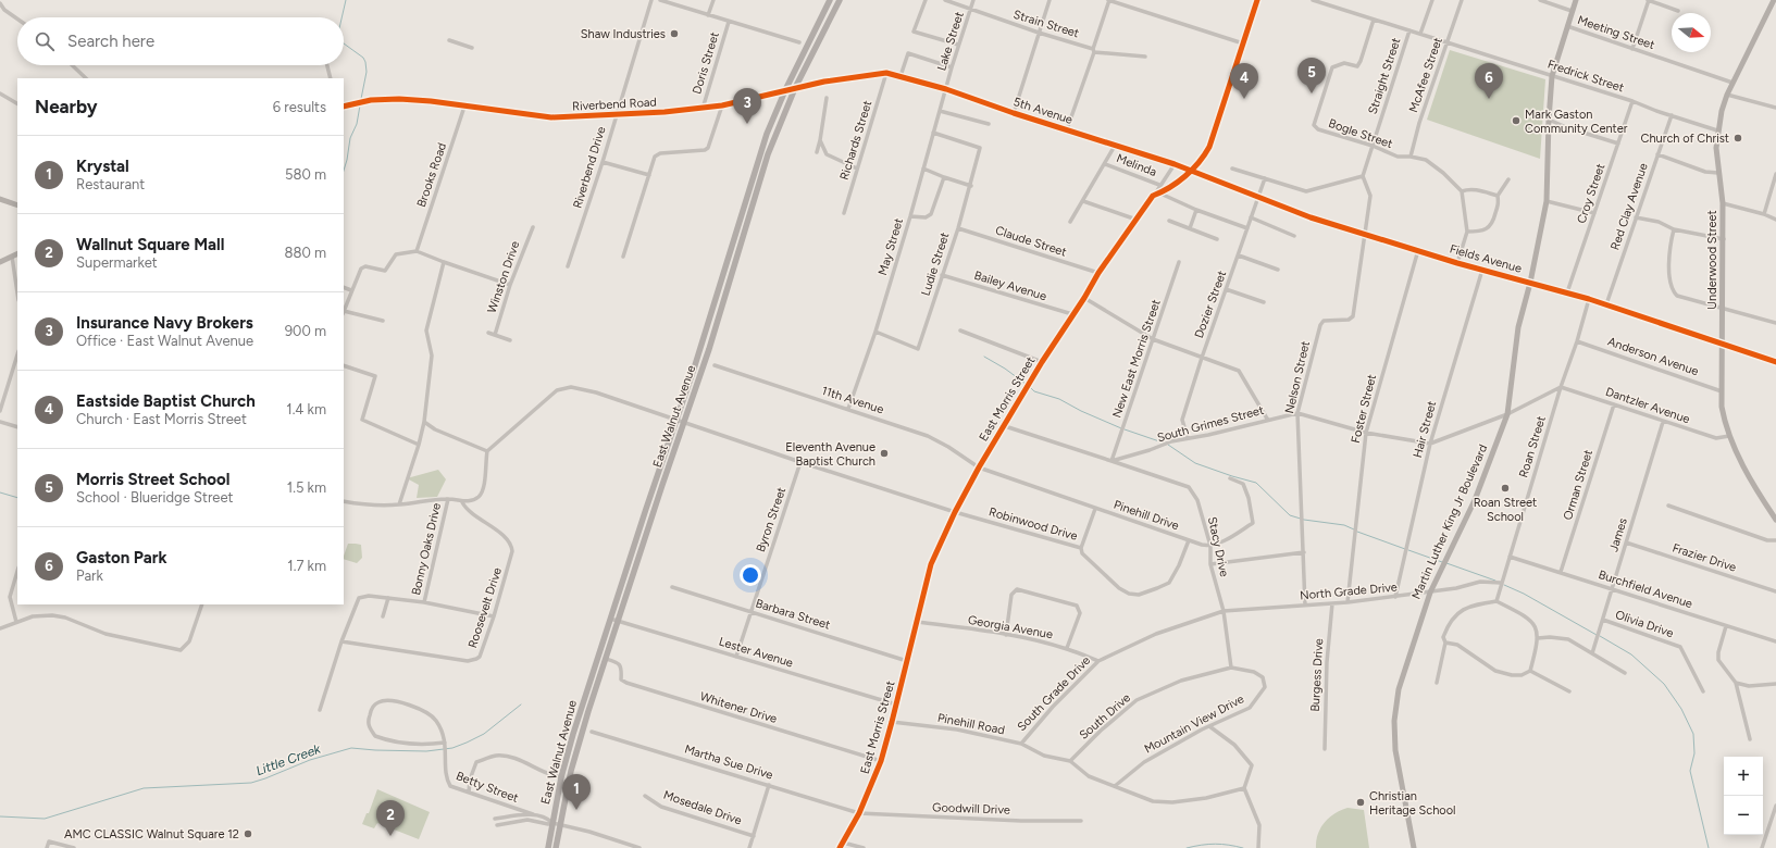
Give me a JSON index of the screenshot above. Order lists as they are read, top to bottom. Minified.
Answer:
{"streets":{"main road":["East Walnut Avenue"],"street":["Strain Street","Meeting Street","Lake Street","Doris Street","McAfee Street","Straight Street","Fredrick Street","Riverbend Road","5th Avenue","Bogle Street","Richards Street","Melinda","Riverbend Drive","Brooks Road","Croy Street","Red Clay Avenue","Claude Street","May Street","Fields Avenue","Underwood Street","Ludie Street","Winston Drive","Bailey Avenue","Dozier Street","Anderson Avenue","New East Morris Street","Nelson Street","East Morris Street","11th Avenue","Dantzler Avenue","Foster Street","South Grimes Street","Hair Street","Roan Street","Orman Street","Pinehill Drive","Byron Street","Martin Luther King Jr Boulevard","Robinwood Drive","James","Stacy Drive","Bonny Oaks Drive","Frazier Drive","Burchfield Avenue","North Grade Drive","Roosevelt Drive","Barbara Street","Olivia Drive","Georgia Avenue","Lester Avenue","Burgess Drive","South Grade Drive","Whitener Drive","South Drive","Pinehill Road","Mountain View Drive","Martha Sue Drive","Betty Street","Mosedale Drive","Goodwill Drive"]},"crossings":[["Strain Street","Lake Street"],["Meeting Street","Underwood Street"],["Meeting Street","Martin Luther King Jr Boulevard"],["Lake Street","5th Avenue"],["Lake Street","May Street"],["Doris Street","Riverbend Road"],["McAfee Street","Fredrick Street"],["McAfee Street","Bogle Street"],["Straight Street","Fredrick Street"],["Straight Street","Bogle Street"],["Fredrick Street","Bogle Street"],["Fredrick Street","Croy Street"],["Fredrick Street","Red Clay Avenue"],["Fredrick Street","Underwood Street"],["Fredrick Street","Martin Luther King Jr Boulevard"],["Riverbend Road","5th Avenue"],["Riverbend Road","Richards Street"],["Riverbend Road","Riverbend Drive"],["Riverbend Road","Brooks Road"],["Riverbend Road","East Walnut Avenue"],["5th Avenue","Richards Street"],["5th Avenue","May Street"],["5th Avenue","Fields Avenue"],["Croy Street","Fields Avenue"],["Red Clay Avenue","Fields Avenue"],["Claude Street","Ludie Street"],["Claude Street","East Morris Street"],["May Street","Ludie Street"],["May Street","11th Avenue"],["Fields Avenue","Underwood Street"],["Fields Avenue","Dozier Street"],["Fields Avenue","Nelson Street"],["Fields Avenue","Foster Street"],["Fields Avenue","Hair Street"],["Fields Avenue","Roan Street"],["Fields Avenue","Martin Luther King Jr Boulevard"],["Underwood Street","Anderson Avenue"],["Underwood Street","Dantzler Avenue"],["Ludie Street","Bailey Avenue"],["Bailey Avenue","East Morris Street"],["Dozier Street","South Grimes Street"],["Anderson Avenue","Roan Street"],["New East Morris Street","South Grimes Street"],["New East Morris Street","Stacy Drive"],["Nelson Street","South Grimes Street"],["Nelson Street","North Grade Drive"],["East Morris Street","11th Avenue"],["East Morris Street","Pinehill Drive"],["East Morris Street","Robinwood Drive"],["East Morris Street","Barbara Street"],["East Morris Street","Georgia Avenue"],["East Morris Street","Lester Avenue"],["East Morris Street","Whitener Drive"],["East Morris Street","Pinehill Road"],["East Morris Street","Martha Sue Drive"],["East Morris Street","Goodwill Drive"],["11th Avenue","Pinehill Drive"],["Dantzler Avenue","Roan Street"],["Dantzler Avenue","Orman Street"],["Dantzler Avenue","James"],["Foster Street","North Grade Drive"],["East Walnut Avenue","Robinwood Drive"],["East Walnut Avenue","Lester Avenue"],["East Walnut Avenue","Whitener Drive"],["East Walnut Avenue","Betty Street"],["South Grimes Street","Stacy Drive"],["Hair Street","North Grade Drive"],["Roan Street","Burchfield Avenue"],["Roan Street","North Grade Drive"],["Orman Street","Burchfield Avenue"],["Pinehill Drive","Robinwood Drive"],["Pinehill Drive","Stacy Drive"],["Byron Street","Robinwood Drive"],["Byron Street","Barbara Street"],["Byron Street","Lester Avenue"],["Martin Luther King Jr Boulevard","North Grade Drive"],["James","Frazier Drive"],["James","Burchfield Avenue"],["James","Olivia Drive"],["Stacy Drive","North Grade Drive"],["Stacy Drive","South Grade Drive"],["Stacy Drive","South Drive"],["Stacy Drive","Mountain View Drive"],["Bonny Oaks Drive","Roosevelt Drive"],["North Grade Drive","Burgess Drive"],["North Grade Drive","South Grade Drive"],["Georgia Avenue","South Grade Drive"],["South Grade Drive","Pinehill Road"],["South Drive","Pinehill Road"],["South Drive","Mountain View Drive"],["Pinehill Road","Mountain View Drive"],["Martha Sue Drive","Goodwill Drive"]],"water":["Little Creek"],"places":["Shaw Industries","Mark Gaston Community Center","Church of Christ","Eleventh Avenue Baptist Church","Roan Street School","Christian Heritage School","AMC CLASSIC Walnut Square 12"],"north":"right","page":{"search":"Search here","pins":["5","4","6","3","1","2"],"heading":["Nearby","6 results"],"list":[{"mark":"1","name":"Krystal","note":"Restaurant","value":"580 m"},{"mark":"2","name":"Wallnut Square Mall","note":"Supermarket","value":"880 m"},{"mark":"3","name":"Insurance Navy Brokers","note":"Office · East Walnut Avenue","value":"900 m"},{"mark":"4","name":"Eastside Baptist Church","note":"Church · East Morris Street","value":"1.4 km"},{"mark":"5","name":"Morris Street School","note":"School · Blueridge Street","value":"1.5 km"},{"mark":"6","name":"Gaston Park","note":"Park","value":"1.7 km"}],"map_buttons":["+","−"]}}
